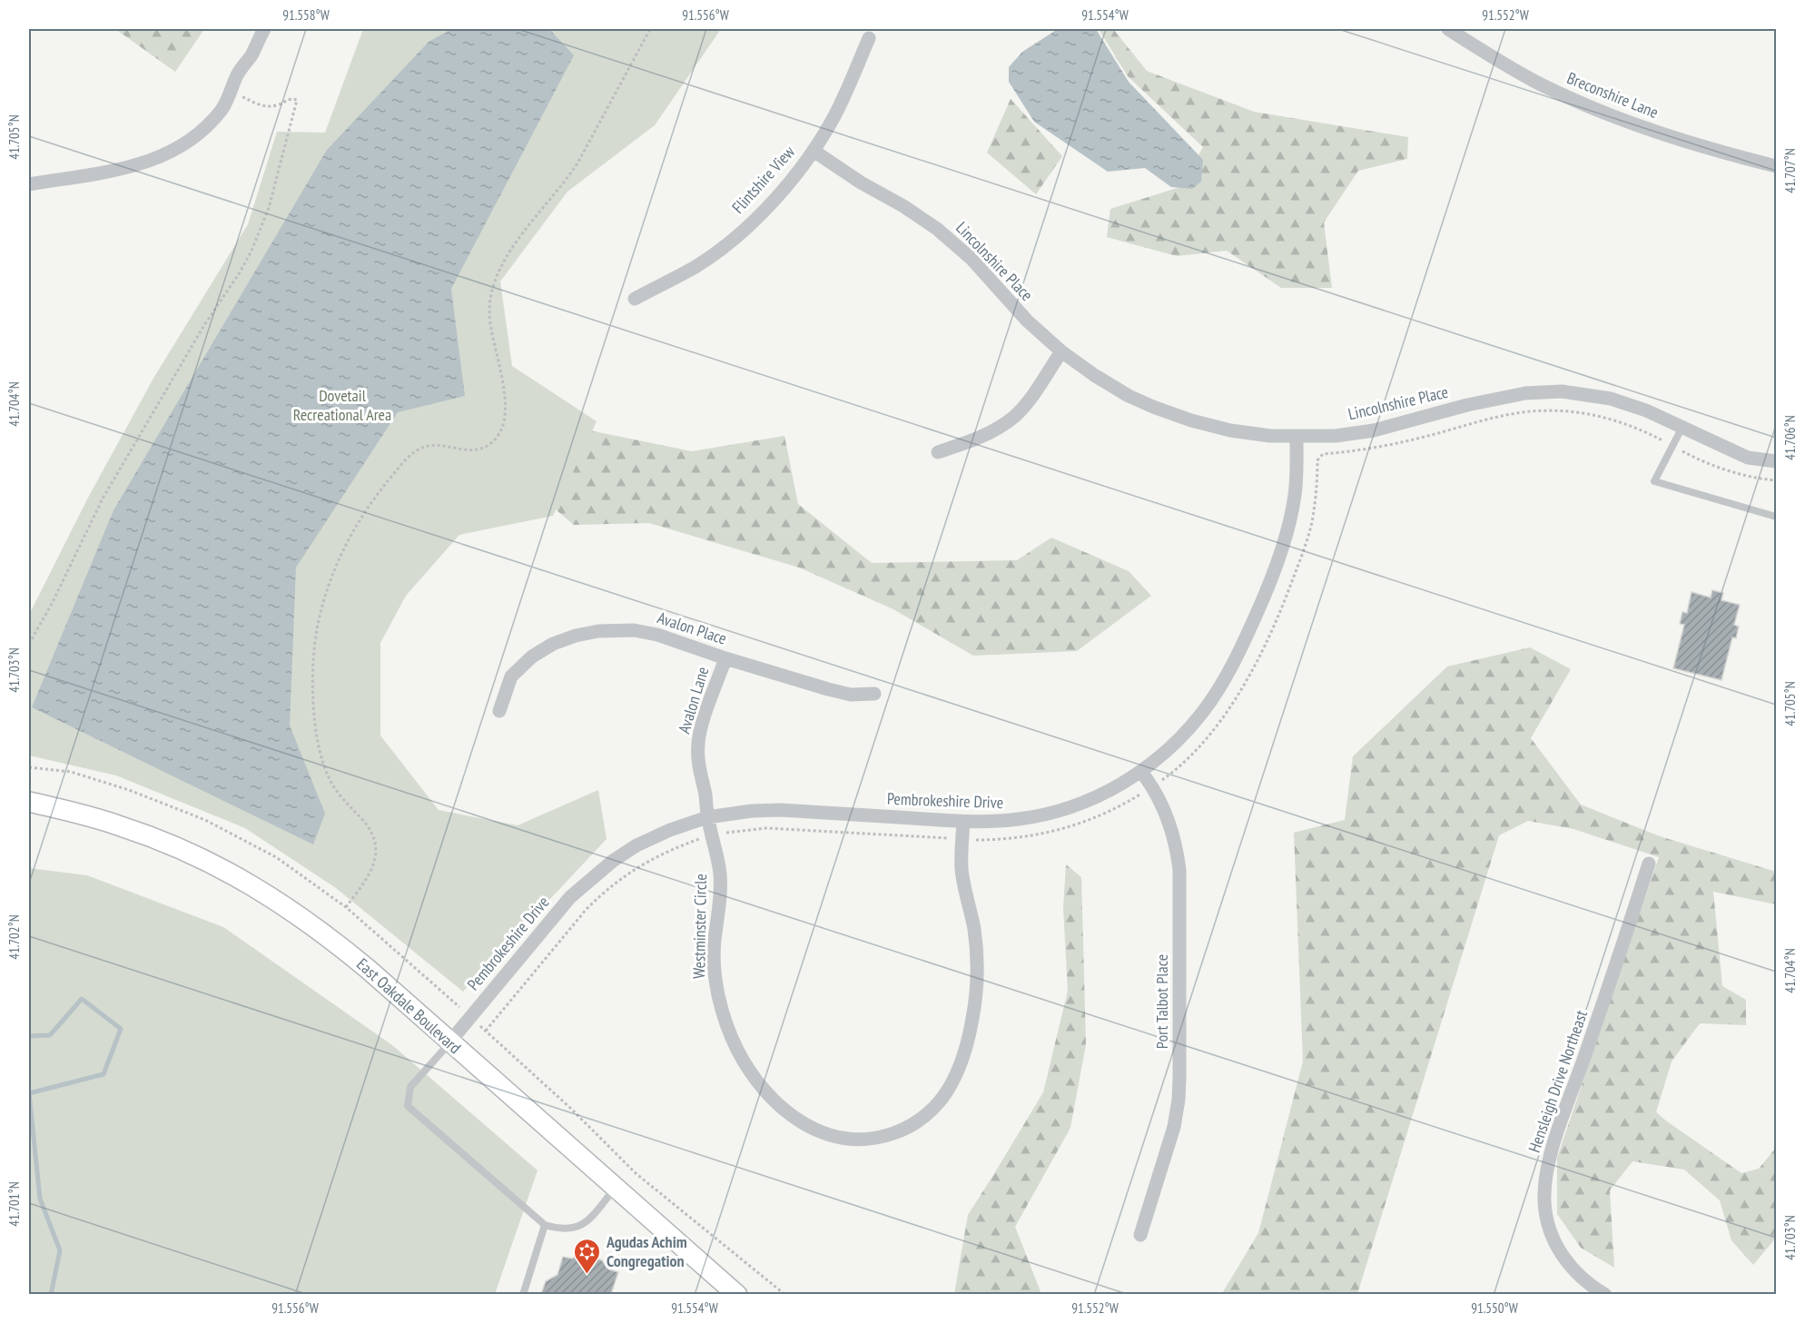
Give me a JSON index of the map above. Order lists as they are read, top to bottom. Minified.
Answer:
{"streets":{"main road":["East Oakdale Boulevard"],"street":["Breconshire Lane","Flintshire View","Lincolnshire Place","Avalon Place","Avalon Lane","Pembrokeshire Drive","Westminster Circle","Port Talbot Place","Hensleigh Drive Northeast"]},"crossings":[["Flintshire View","Lincolnshire Place"],["Lincolnshire Place","Pembrokeshire Drive"],["Avalon Place","Avalon Lane"],["Avalon Lane","Pembrokeshire Drive"],["Avalon Lane","Westminster Circle"],["Pembrokeshire Drive","Westminster Circle"],["Pembrokeshire Drive","Port Talbot Place"],["Pembrokeshire Drive","East Oakdale Boulevard"]],"parks":["Dovetail Recreational Area"],"places":{"synagogue":["Agudas Achim Congregation"]},"coordinates":["91.558°W","91.556°W","91.554°W","91.552°W","41.705°N","41.707°N","41.704°N","41.706°N","41.703°N","41.702°N","41.701°N","91.550°W"]}
